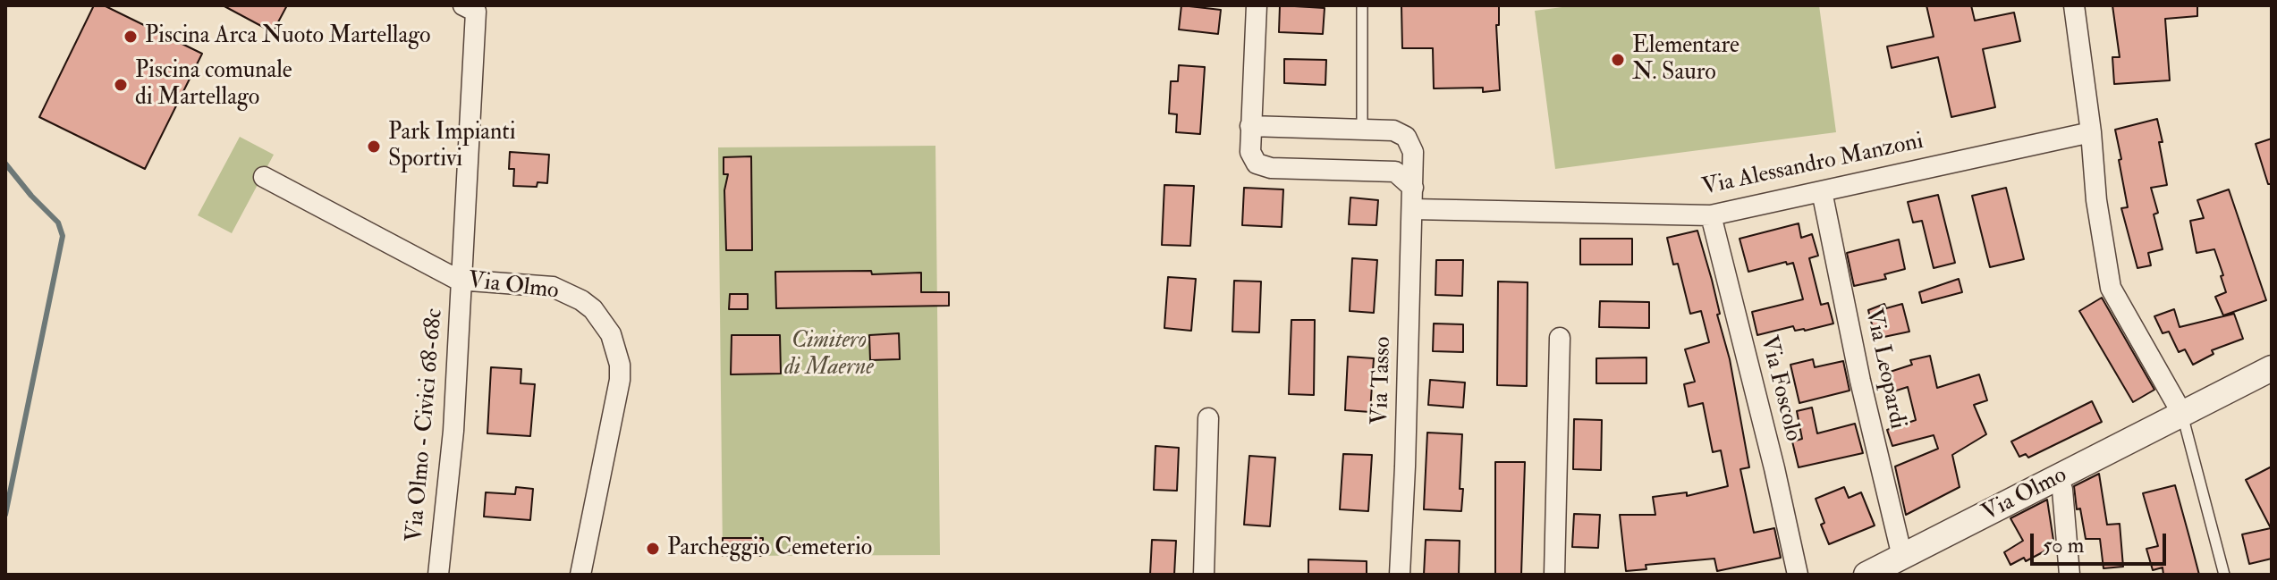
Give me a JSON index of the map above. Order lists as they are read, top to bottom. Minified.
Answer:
{"streets":{"street":["Via Alessandro Manzoni","Via Olmo","Via Leopardi","Via Tasso","Via Foscolo","Via Olmo - Civici 68-68c"]},"crossings":[["Via Alessandro Manzoni","Via Leopardi"],["Via Alessandro Manzoni","Via Tasso"],["Via Alessandro Manzoni","Via Foscolo"],["Via Olmo","Via Leopardi"],["Via Olmo","Via Olmo - Civici 68-68c"]],"parks":["Cimitero di Maerne"],"places":["Piscina Arca Nuoto Martellago","Elementare N. Sauro","Piscina comunale di Martellago","Park Impianti Sportivi","Parcheggio Cemeterio"],"scale_bar":"50 m"}
